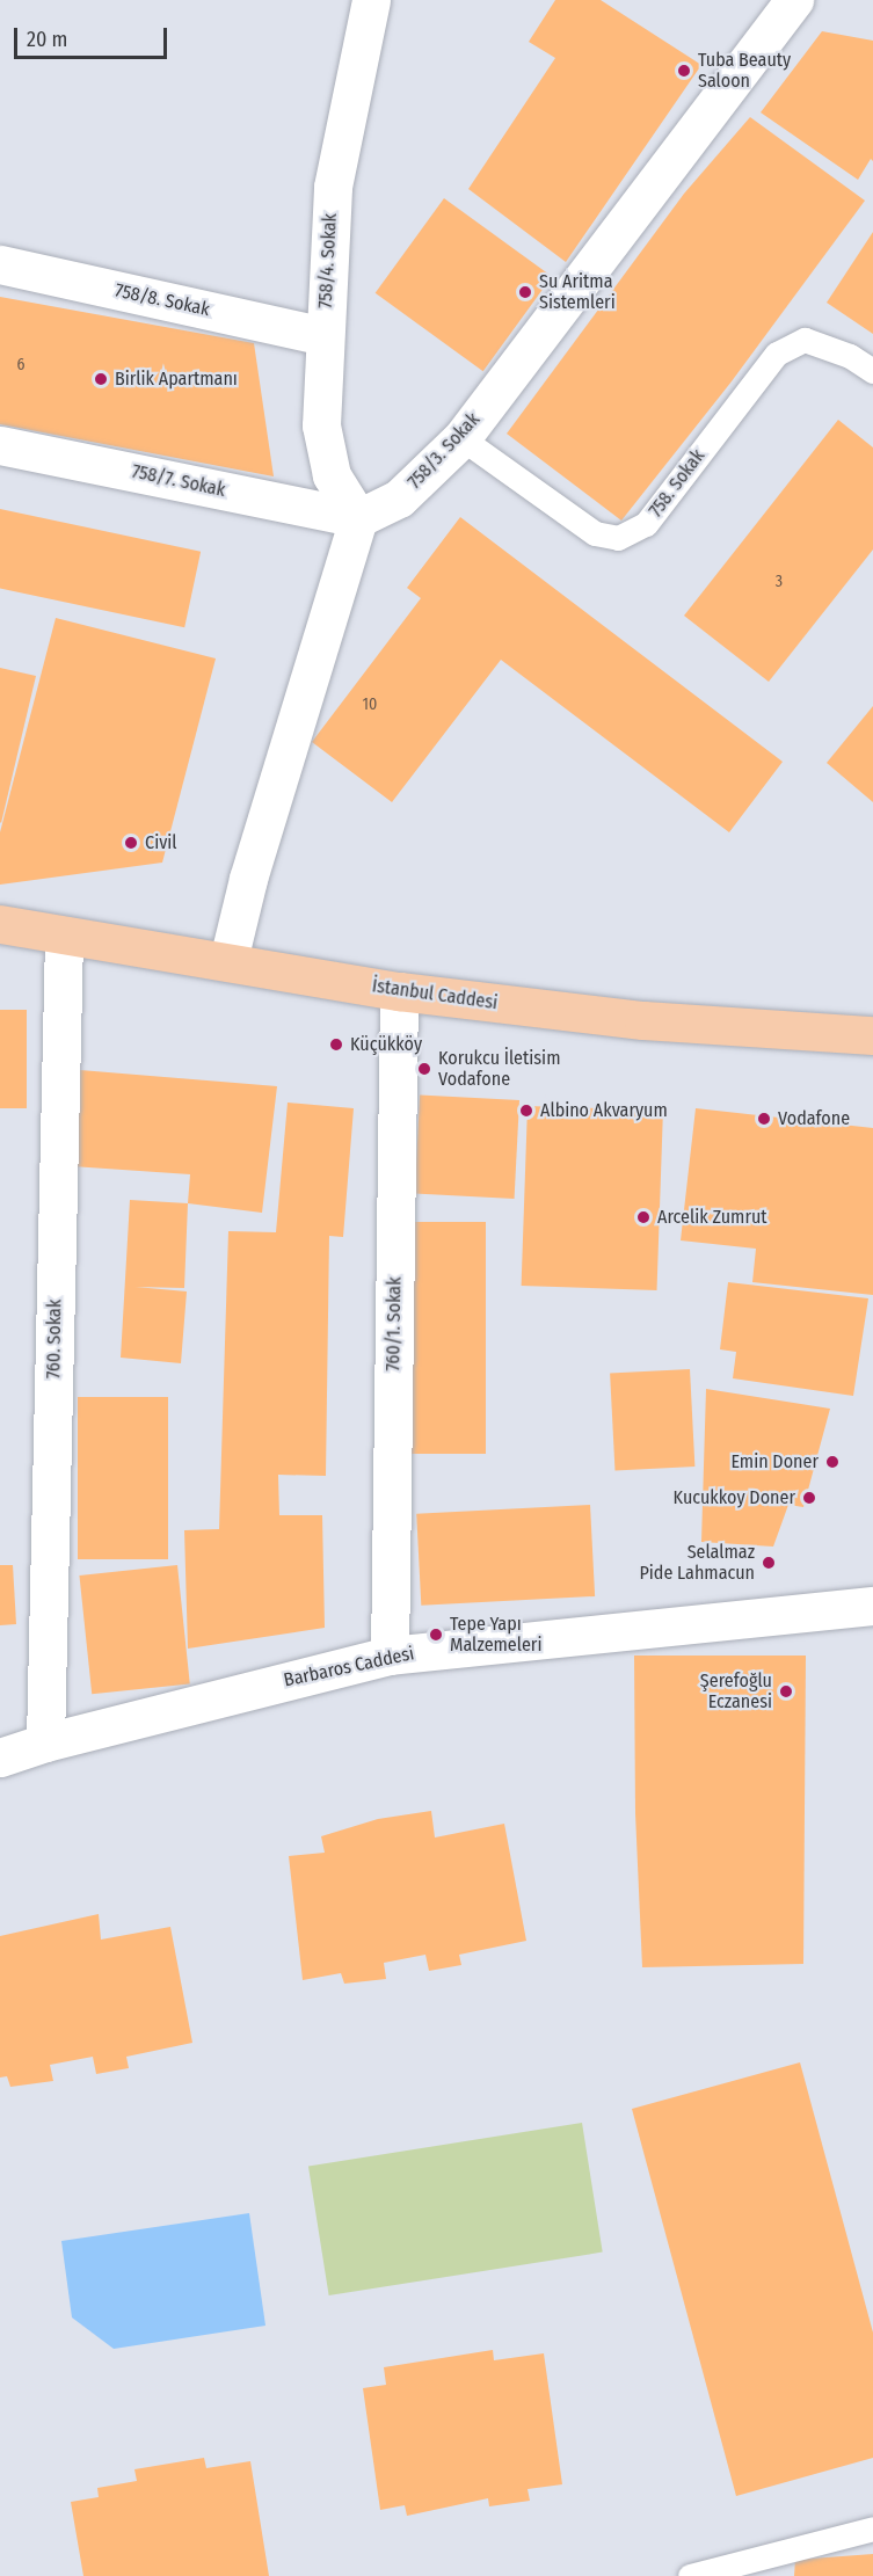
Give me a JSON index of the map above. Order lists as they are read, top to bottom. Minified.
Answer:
{"streets":{"main road":["İstanbul Caddesi"],"street":["758/4. Sokak","758/8. Sokak","758/3. Sokak","758/7. Sokak","760/1. Sokak","760. Sokak","Barbaros Caddesi"],"lane":["758. Sokak"]},"crossings":[["758/4. Sokak","758/8. Sokak"],["758/4. Sokak","758/3. Sokak"],["758/4. Sokak","758/7. Sokak"],["758/3. Sokak","758/7. Sokak"],["758/3. Sokak","758. Sokak"],["İstanbul Caddesi","760/1. Sokak"],["İstanbul Caddesi","760. Sokak"],["760/1. Sokak","Barbaros Caddesi"],["760. Sokak","Barbaros Caddesi"]],"places":["Tuba Beauty Saloon","Su Aritma Sistemleri","Birlik Apartmanı","Civil","Küçükköy","Korukcu İletisim Vodafone","Albino Akvaryum","Vodafone","Arcelik Zumrut","Emin Doner","Kucukkoy Doner","Selalmaz Pide Lahmacun","Tepe Yapı Malzemeleri","Şerefoğlu Eczanesi"],"house_numbers":["6","3","10"],"scale_bar":"20 m"}
